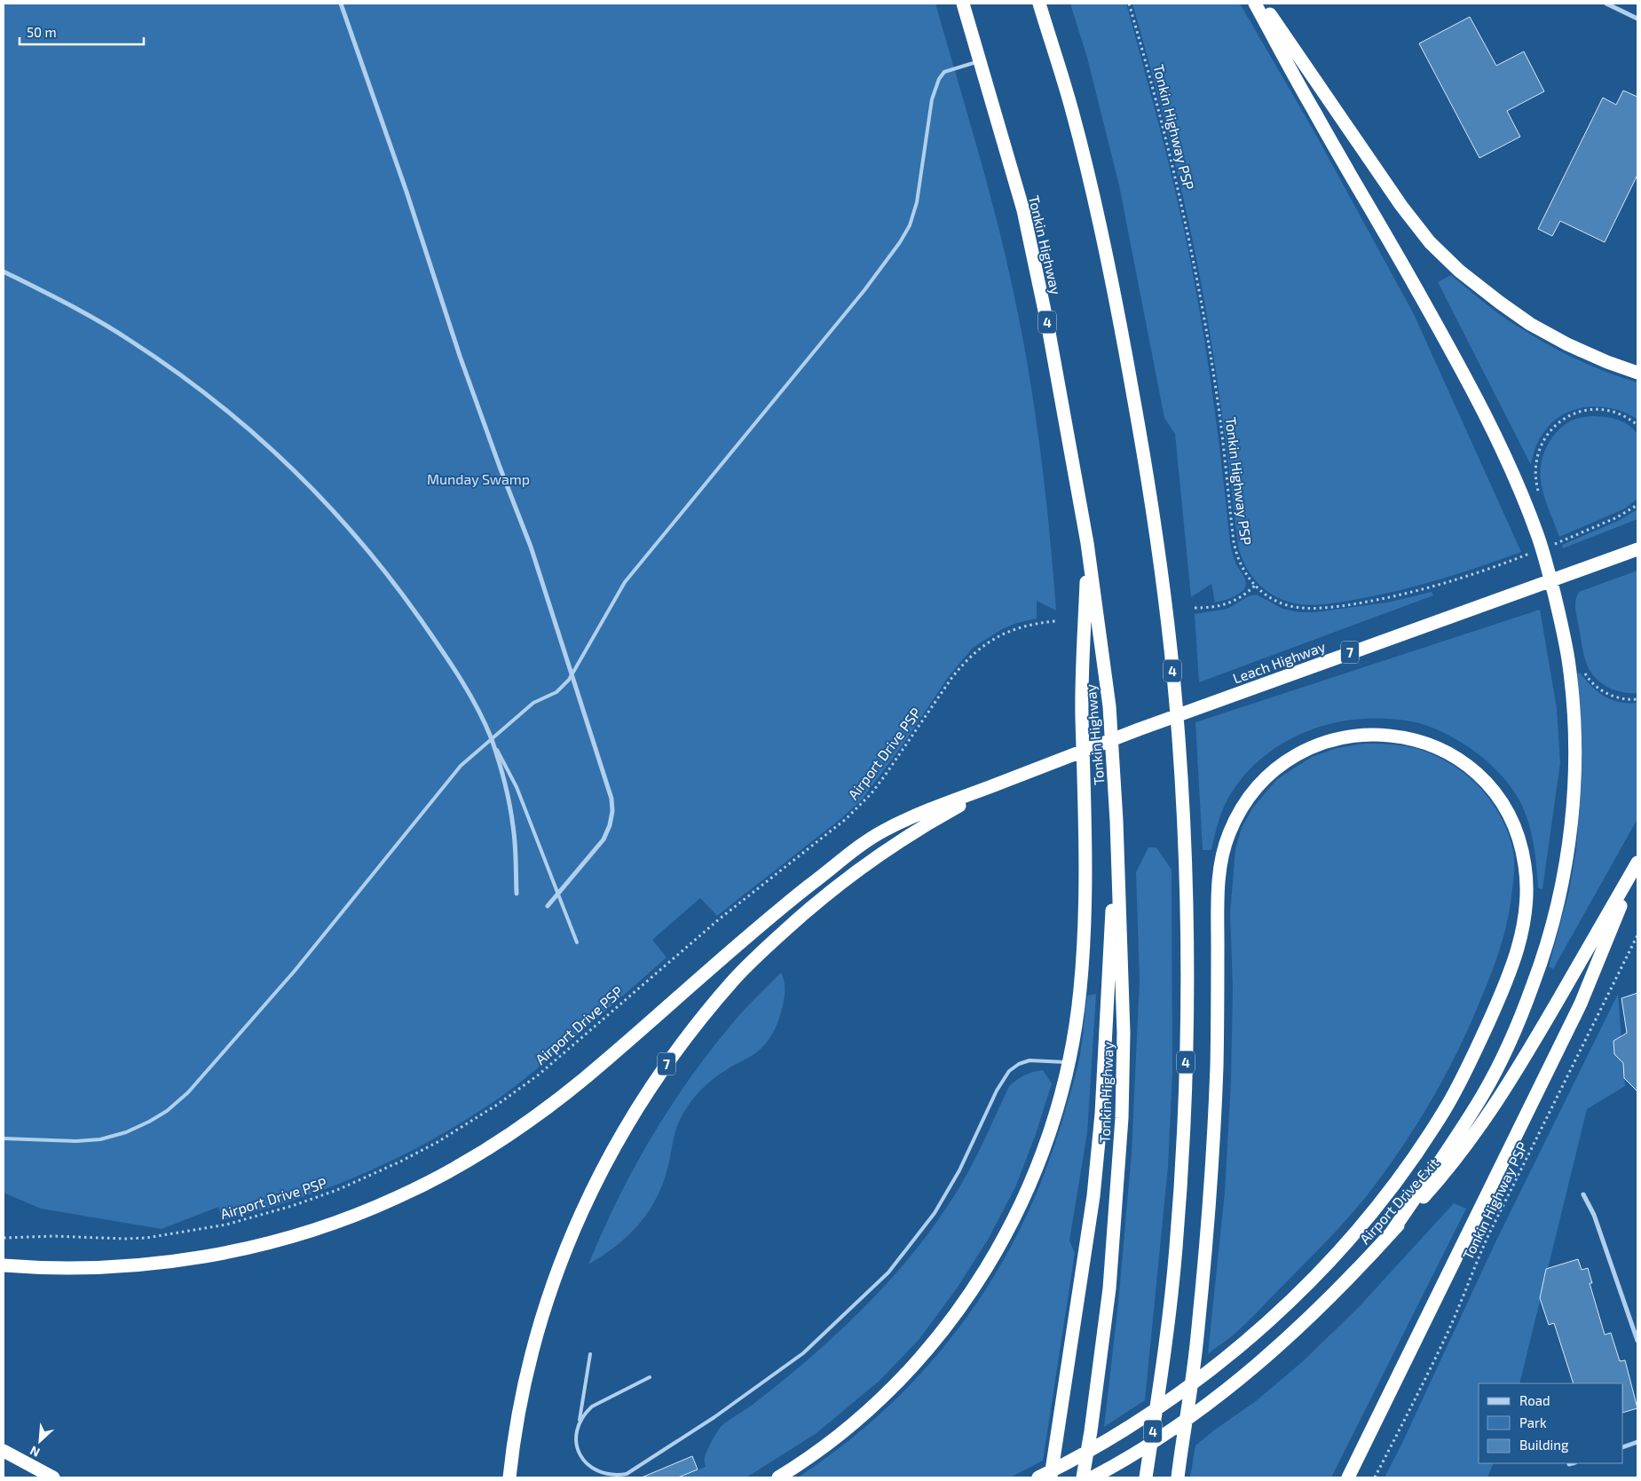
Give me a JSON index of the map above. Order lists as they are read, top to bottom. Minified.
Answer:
{"streets":{"highway":["Tonkin Highway","4","7","Leach Highway","Airport Drive Exit"],"path":["Tonkin Highway PSP","Airport Drive PSP"]},"crossings":[["7","Leach Highway"]],"parks":["Munday Swamp"],"legend":["Road","Park","Building"],"scale_bar":"50 m","north":"bottom left"}
